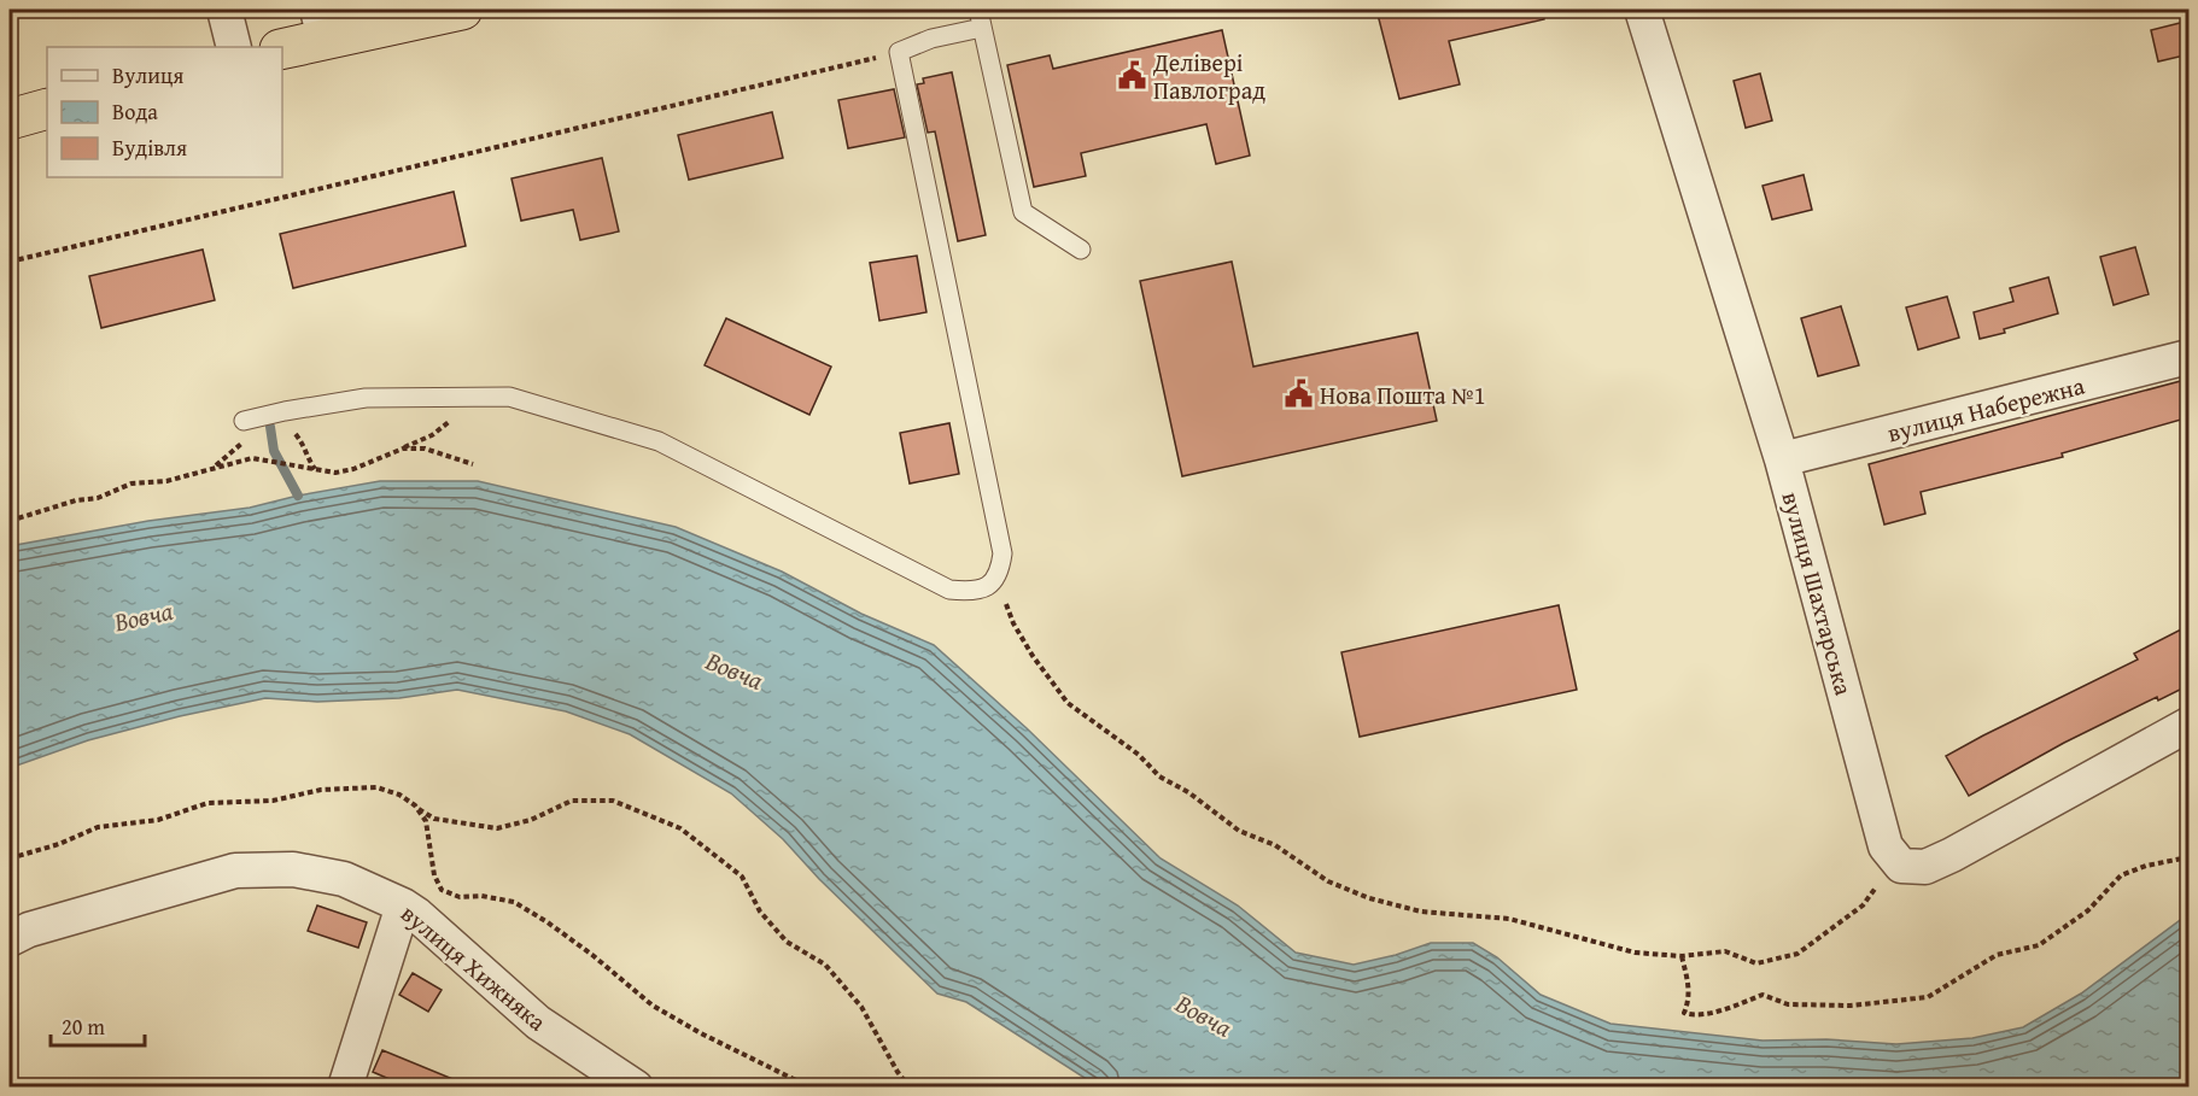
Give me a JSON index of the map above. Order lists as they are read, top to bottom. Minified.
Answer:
{"streets":{"street":["вулиця Набережна","вулиця Шахтарська","вулиця Хижняка"]},"crossings":[["вулиця Набережна","вулиця Шахтарська"]],"water":["Вовча"],"places":{"public building":["Делівері Павлоград","Нова Пошта №1"]},"legend":["Вулиця","Вода","Будівля"],"scale_bar":"20 m"}
